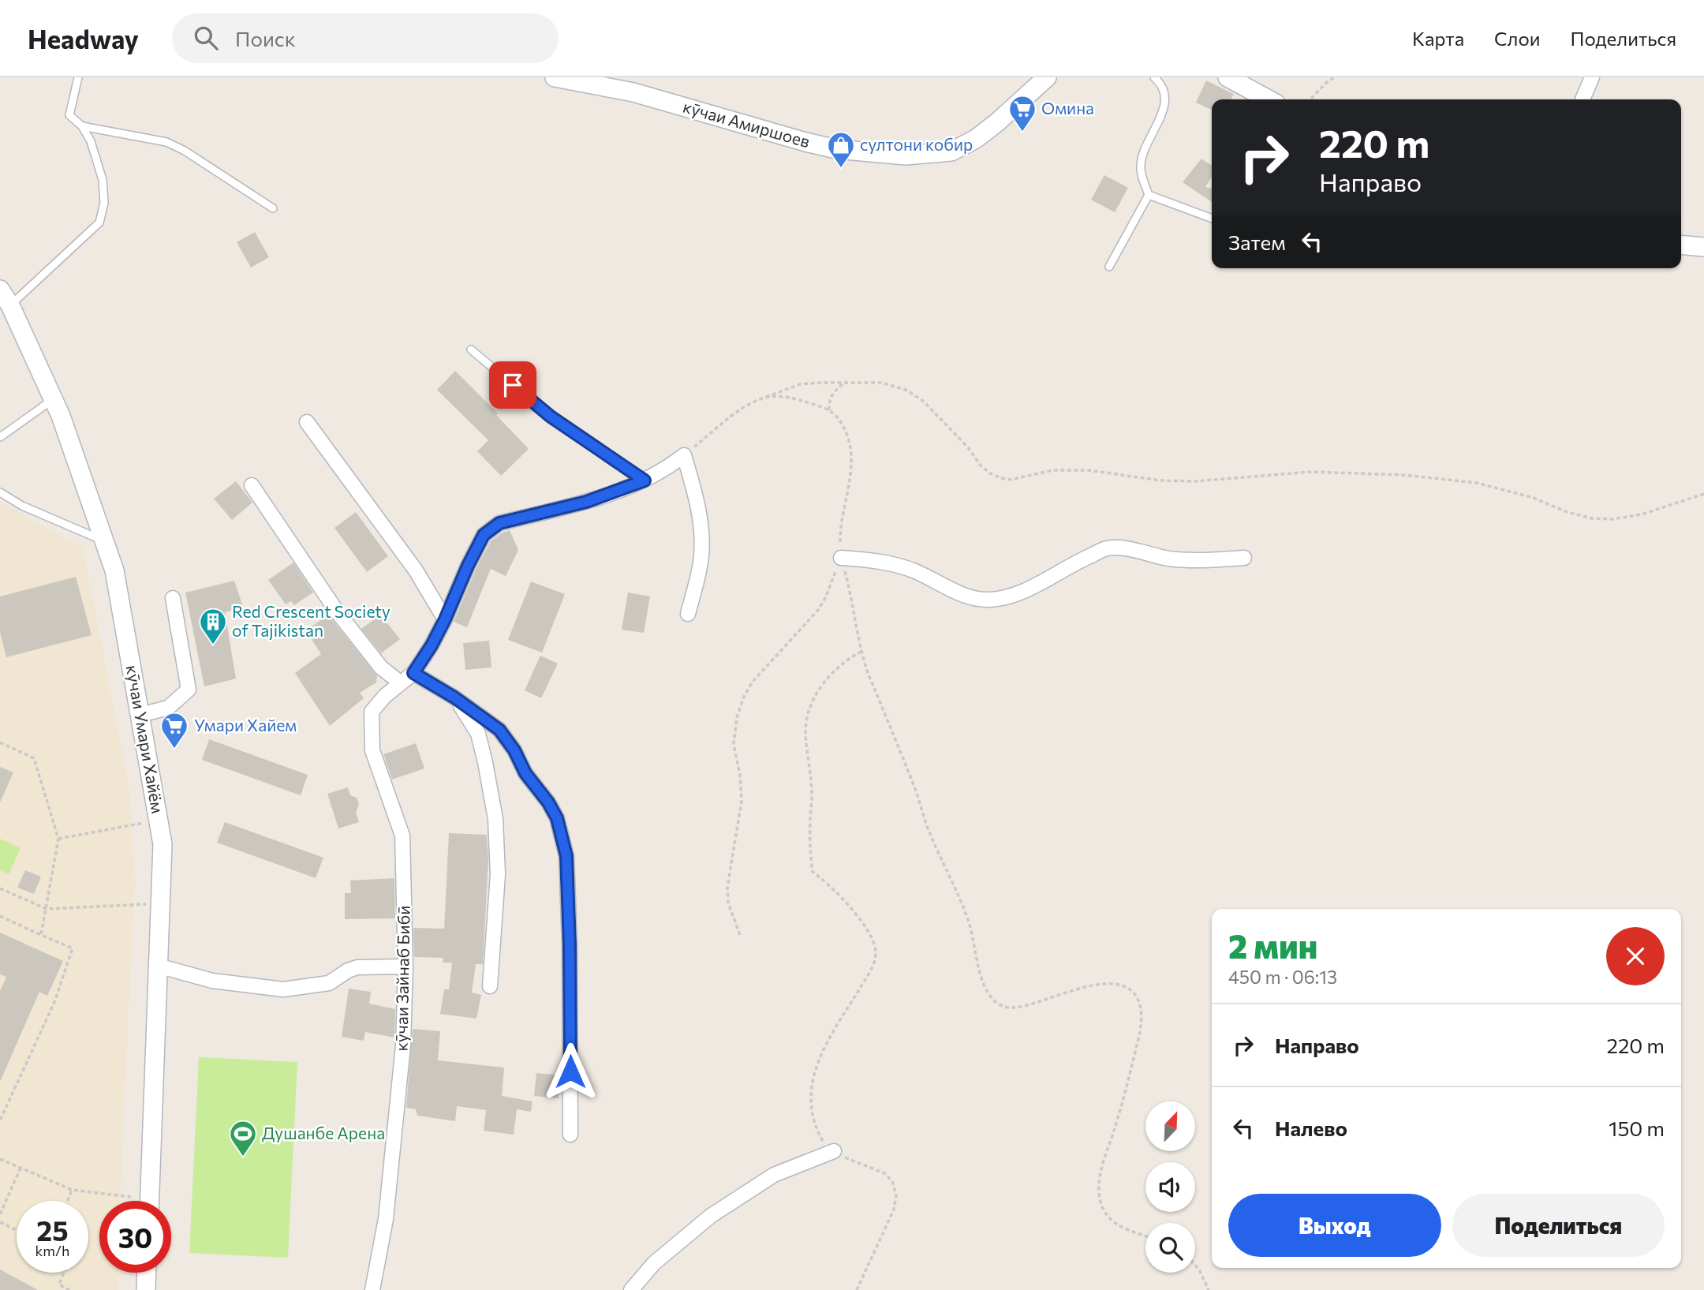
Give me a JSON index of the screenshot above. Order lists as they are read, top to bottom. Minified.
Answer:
{"streets":{"street":["кӯчаи Амиршоев","кӯчаи Умари Хайём","кӯчаи Зайнаб Бибӣ"]},"places":{"supermarket":["Омина","Умари Хайем"],"shop":["султони кобир"],"building":["Red Crescent Society of Tajikistan"],"sports":["Душанбе Арена"]},"north":"top right","page":{"header":"Headway","search":"Поиск","nav":["Карта","Слои","Поделиться"],"turn":["220 m","Направо"],"then":"Затем","heading":["2 мин","450 m · 06:13"],"list":[{"name":"Направо","value":"220 m"},{"name":"Налево","value":"150 m"}],"buttons":["Выход","Поделиться"],"speed":"25 km/h","limit":"30"}}
